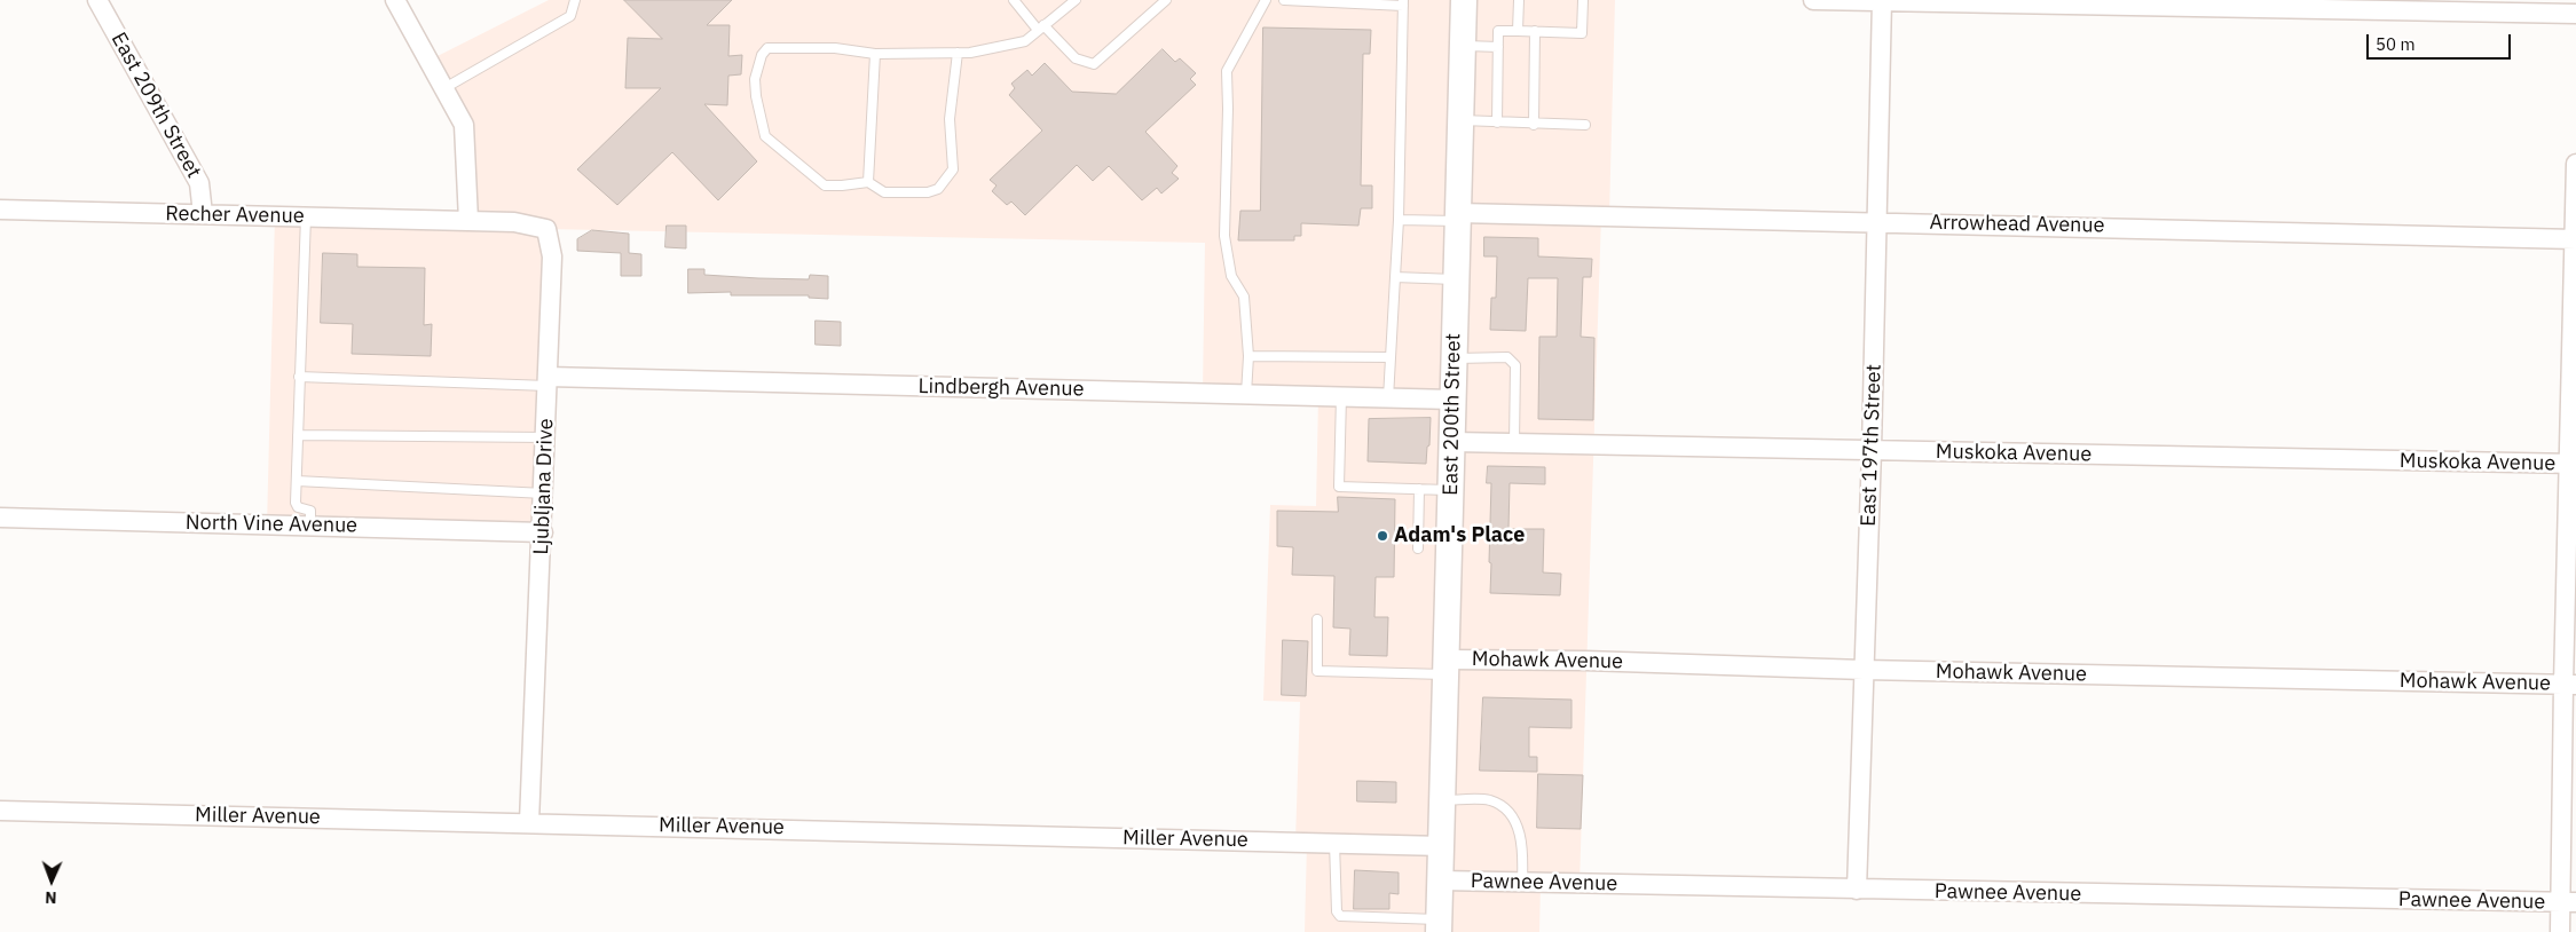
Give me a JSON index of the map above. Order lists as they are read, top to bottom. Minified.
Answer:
{"streets":{"street":["East 209th Street","Recher Avenue","Arrowhead Avenue","Lindbergh Avenue","East 200th Street","East 197th Street","Muskoka Avenue","Ljubljana Drive","North Vine Avenue","Mohawk Avenue","Miller Avenue","Pawnee Avenue"]},"crossings":[["East 209th Street","Recher Avenue"],["Recher Avenue","Ljubljana Drive"],["Arrowhead Avenue","East 200th Street"],["Arrowhead Avenue","East 197th Street"],["Lindbergh Avenue","East 200th Street"],["Lindbergh Avenue","Ljubljana Drive"],["East 200th Street","Muskoka Avenue"],["East 200th Street","Mohawk Avenue"],["East 200th Street","Miller Avenue"],["East 200th Street","Pawnee Avenue"],["East 197th Street","Muskoka Avenue"],["East 197th Street","Mohawk Avenue"],["East 197th Street","Pawnee Avenue"],["Ljubljana Drive","North Vine Avenue"],["Ljubljana Drive","Miller Avenue"]],"places":["Adam's Place"],"scale_bar":"50 m","north":"bottom"}
